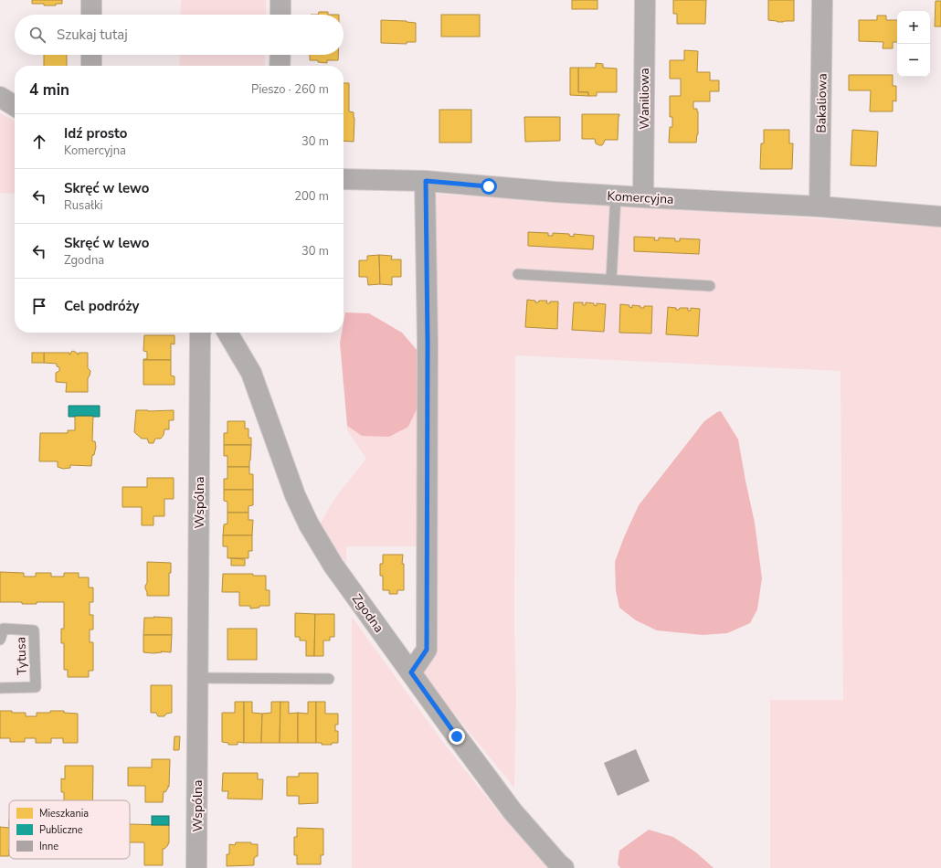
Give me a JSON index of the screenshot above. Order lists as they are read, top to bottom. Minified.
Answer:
{"streets":{"street":["Waniliowa","Bakaliowa","Komercyjna","Wspólna","Zgodna"],"lane":["Tytusa"]},"crossings":[["Waniliowa","Komercyjna"],["Bakaliowa","Komercyjna"]],"legend":["Mieszkania","Publiczne","Inne"],"page":{"map_buttons":["+","−"],"search":"Szukaj tutaj","heading":["4 min","Pieszo · 260 m"],"list":[["Idź prosto","Komercyjna","30 m"],["Skręć w lewo","Rusałki","200 m"],["Skręć w lewo","Zgodna","30 m"],"Cel podróży"]}}
